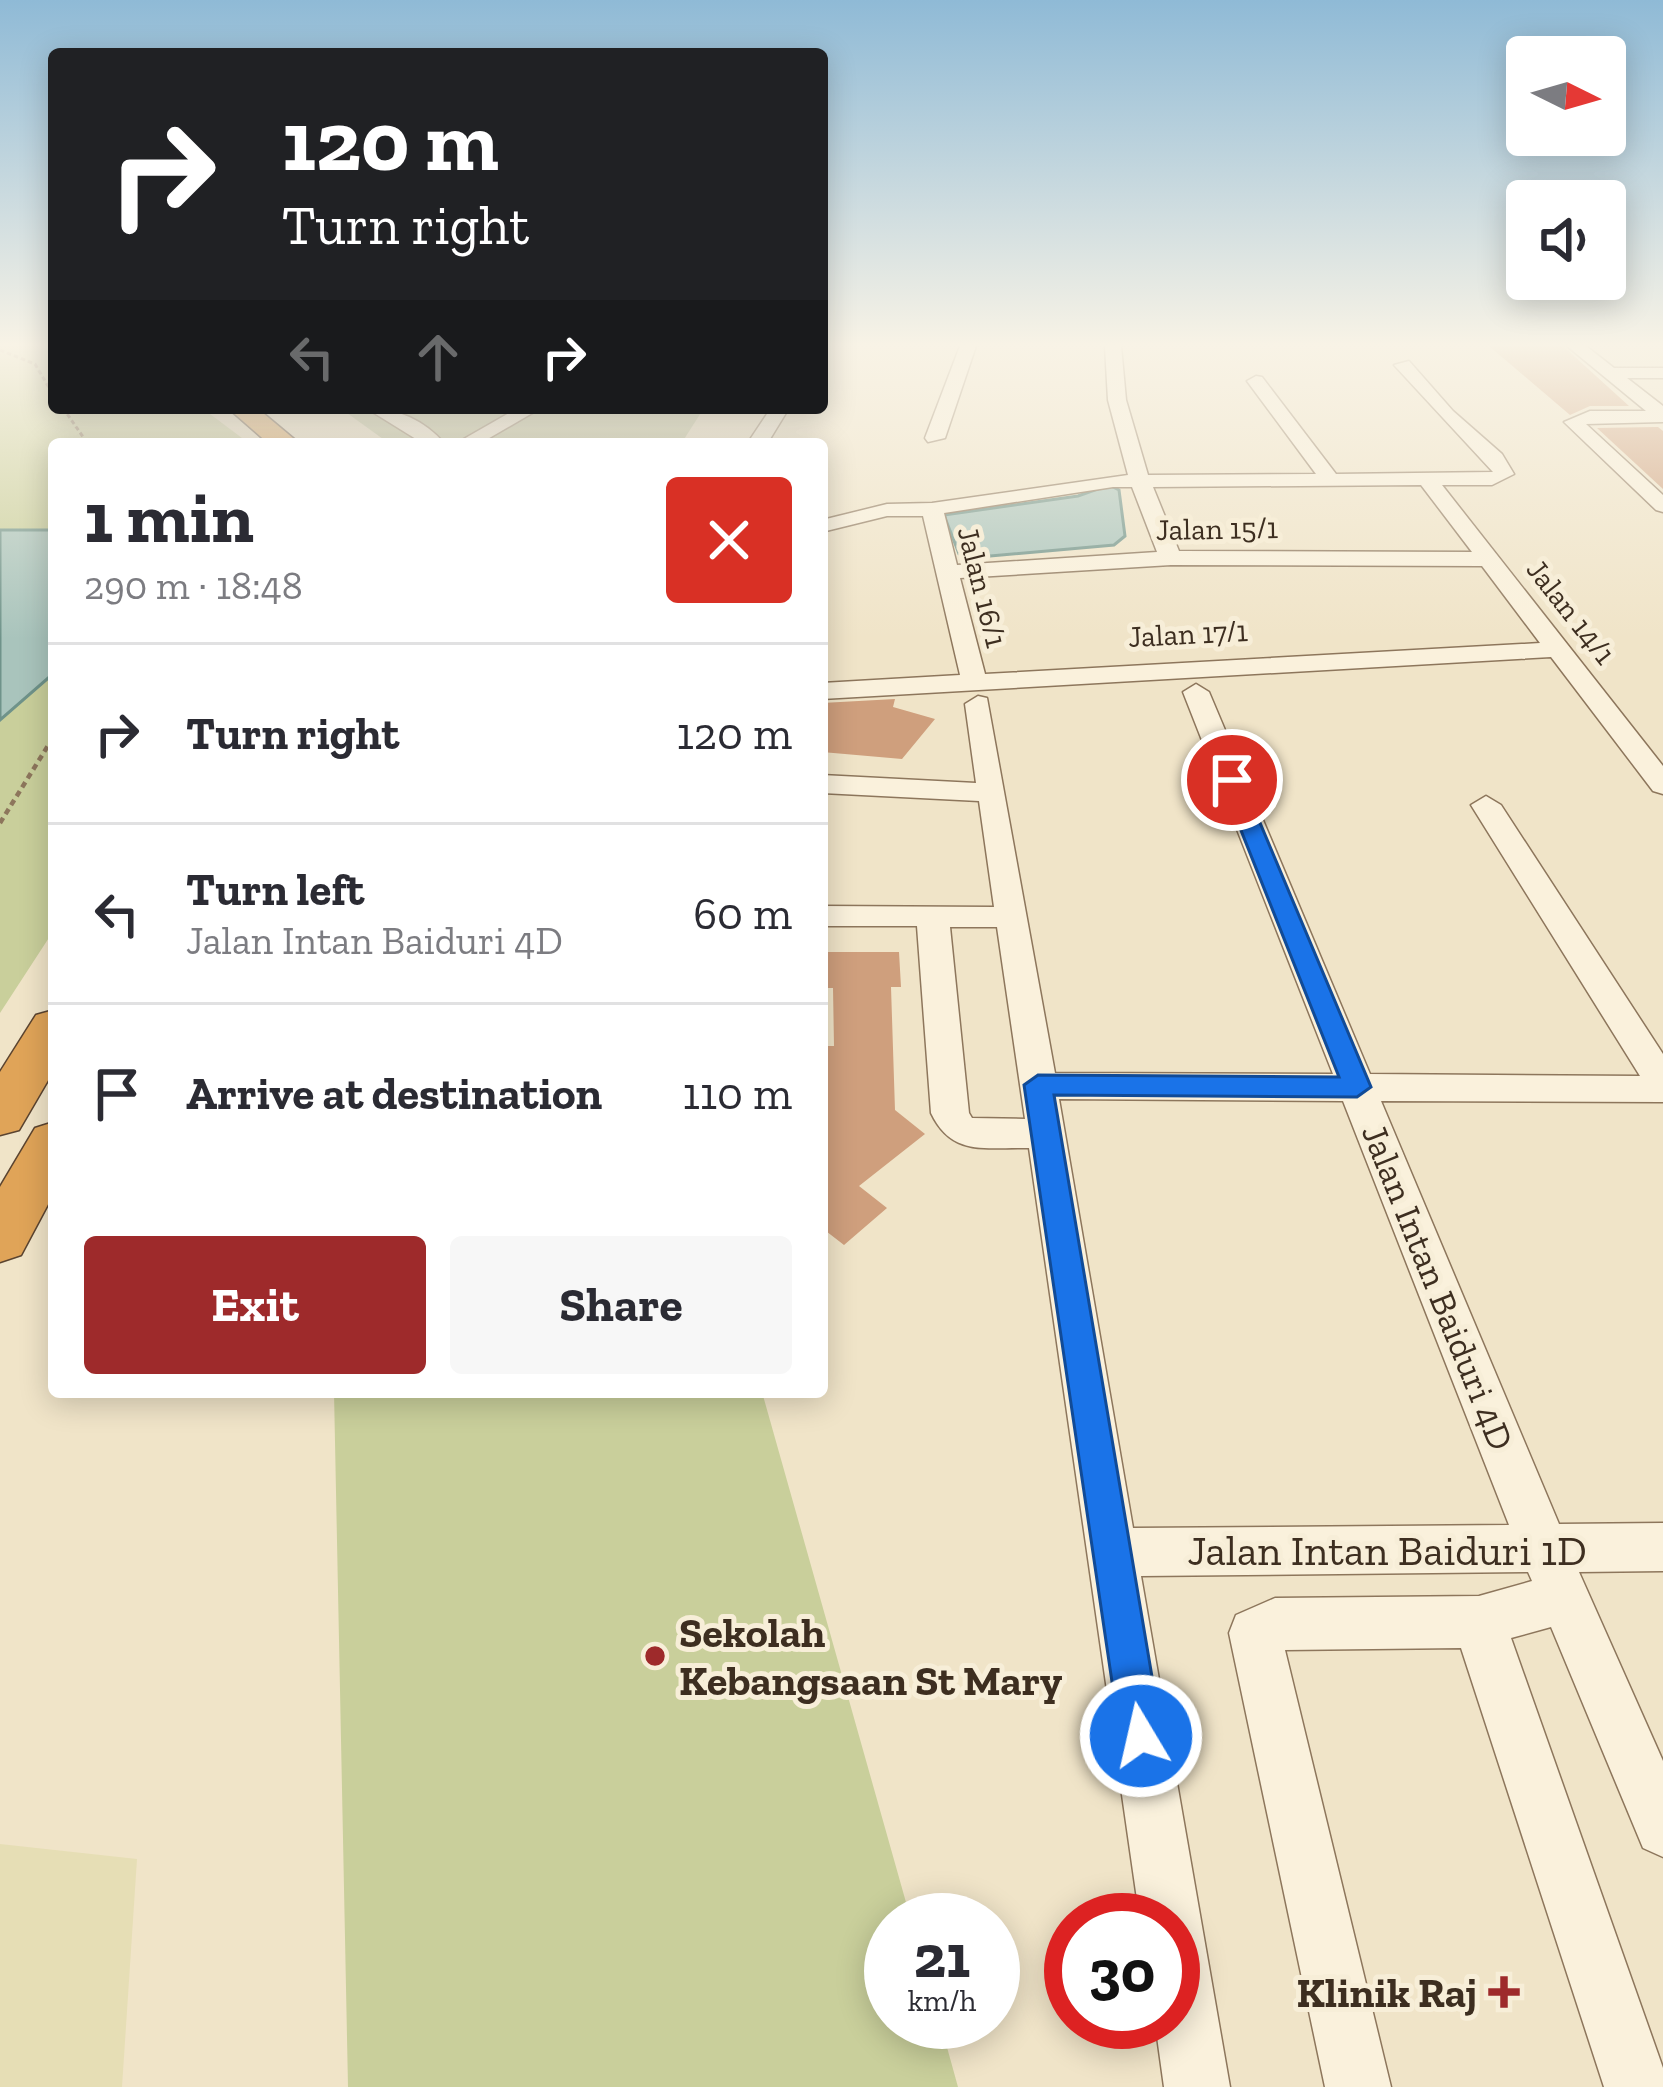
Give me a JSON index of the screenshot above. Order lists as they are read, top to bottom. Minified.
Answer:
{"streets":{"street":["Jalan 15/1","Jalan 16/1","Jalan 14/1","Jalan 17/1","Jalan Intan Baiduri 4D","Jalan Intan Baiduri 1D"]},"crossings":[["Jalan 15/1","Jalan 16/1"],["Jalan 15/1","Jalan 14/1"],["Jalan 16/1","Jalan 17/1"],["Jalan 16/1","Jalan Intan Baiduri 1D"],["Jalan 14/1","Jalan 17/1"],["Jalan Intan Baiduri 4D","Jalan Intan Baiduri 1D"]],"places":{"other":["Sekolah Kebangsaan St Mary"],"health":["Klinik Raj"]},"north":"right","page":{"turn":["120 m","Turn right"],"heading":["1 min","290 m · 18:48"],"list":[{"name":"Turn right","value":"120 m"},{"name":"Turn left","note":"Jalan Intan Baiduri 4D","value":"60 m"},{"name":"Arrive at destination","value":"110 m"}],"buttons":["Exit","Share"],"speed":"21 km/h","limit":"30"}}
